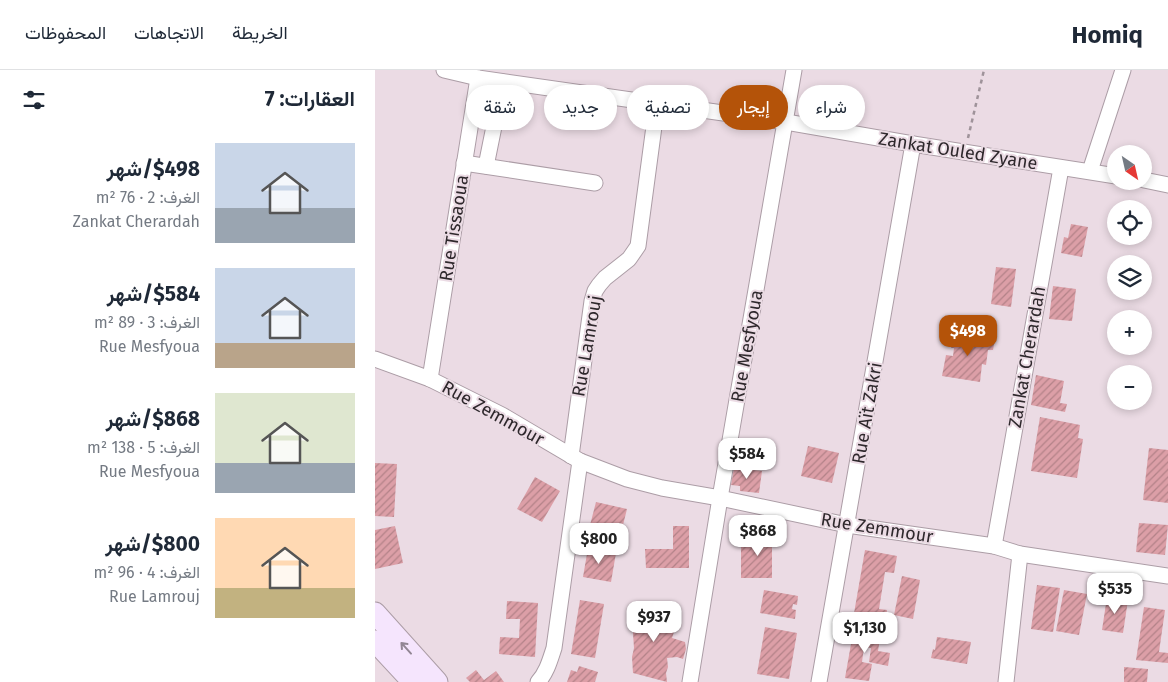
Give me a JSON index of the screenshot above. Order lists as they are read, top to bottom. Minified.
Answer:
{"streets":{"street":["Zankat Ouled Zyane","Rue Tissaoua","Rue Lamrouj","Rue Mesfyoua","Zankat Cherardah","Rue Zemmour","Rue Aït Zakri"]},"crossings":[["Zankat Ouled Zyane","Rue Tissaoua"],["Zankat Ouled Zyane","Zankat Cherardah"],["Zankat Ouled Zyane","Rue Aït Zakri"],["Rue Tissaoua","Rue Zemmour"],["Rue Lamrouj","Rue Zemmour"],["Rue Mesfyoua","Rue Zemmour"],["Zankat Cherardah","Rue Zemmour"],["Rue Zemmour","Rue Aït Zakri"]],"north":"bottom right","page":{"header":"Homiq","nav":["الخريطة","الاتجاهات","المحفوظات"],"heading":"العقارات: 7","chip":["شراء","إيجار","تصفية","جديد","شقة"],"list":[{"name":"$498/شهر","note":"الغرف: 2 · 76 m² · Zankat Cherardah"},{"name":"$584/شهر","note":"الغرف: 3 · 89 m² · Rue Mesfyoua"},{"name":"$868/شهر","note":"الغرف: 5 · 138 m² · Rue Mesfyoua"},{"name":"$800/شهر","note":"الغرف: 4 · 96 m² · Rue Lamrouj"}],"map_buttons":["+","−"],"price":["$498","$584","$868","$800","$535","$937","$1,130"]}}
